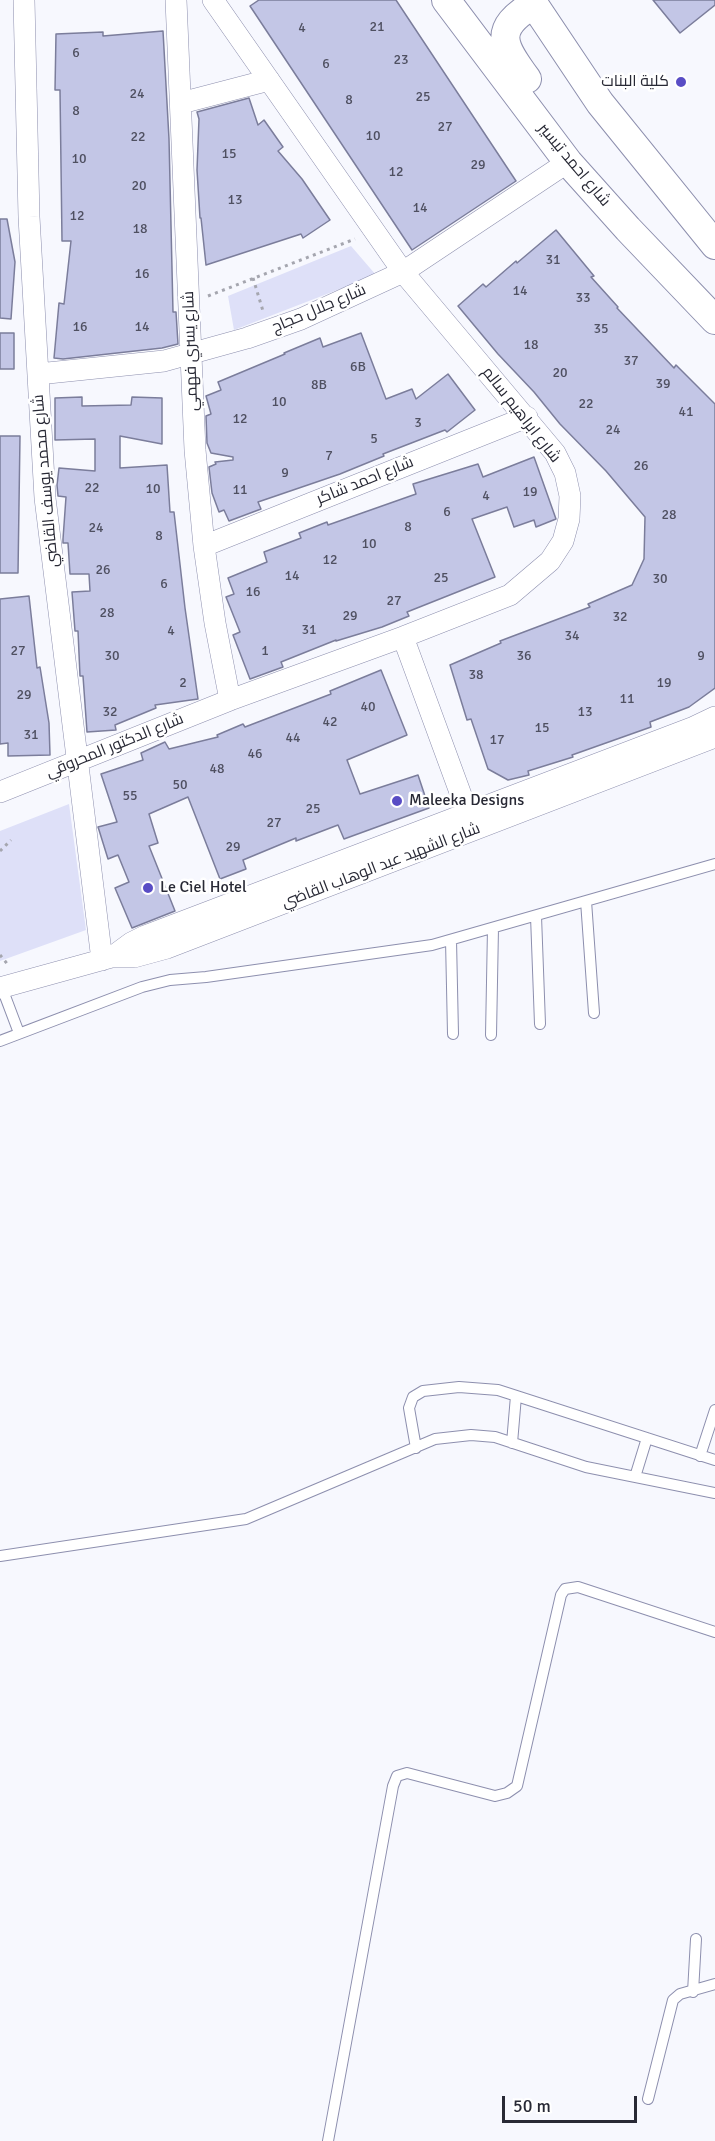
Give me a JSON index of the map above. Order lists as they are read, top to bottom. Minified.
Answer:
{"streets":{"main road":["شارع احمد تيسير"],"street":["شارع جلال حجاج","شارع يسري فهمي","شارع ابراهيم سالم","شارع محمد يوسف القاضي","شارع احمد شاكر","شارع الدكتور المحروقي","شارع الشهيد عبد الوهاب القاضي"]},"crossings":[["شارع احمد تيسير","شارع جلال حجاج"],["شارع جلال حجاج","شارع يسري فهمي"],["شارع جلال حجاج","شارع ابراهيم سالم"],["شارع جلال حجاج","شارع محمد يوسف القاضي"],["شارع يسري فهمي","شارع ابراهيم سالم"],["شارع يسري فهمي","شارع احمد شاكر"],["شارع يسري فهمي","شارع الدكتور المحروقي"],["شارع ابراهيم سالم","شارع احمد شاكر"],["شارع ابراهيم سالم","شارع الدكتور المحروقي"],["شارع محمد يوسف القاضي","شارع الدكتور المحروقي"],["شارع محمد يوسف القاضي","شارع الشهيد عبد الوهاب القاضي"]],"places":["كلية البنات","Maleeka Designs","Le Ciel Hotel"],"house_numbers":["21","4","6","23","6","24","25","8","8","27","10","22","15","10","29","12","20","13","14","12","18","31","16","14","33","16","14","35","18","37","6B","20","39","8B","10","22","41","12","3","24","5","7","26","9","22","10","11","19","4","6","28","8","24","8","10","12","26","14","25","30","6","16","27","28","29","32","31","4","34","27","1","30","36","9","38","2","19","29","11","40","32","13","42","15","31","44","17","46","48","50","55","25","27","29"],"scale_bar":"50 m"}
